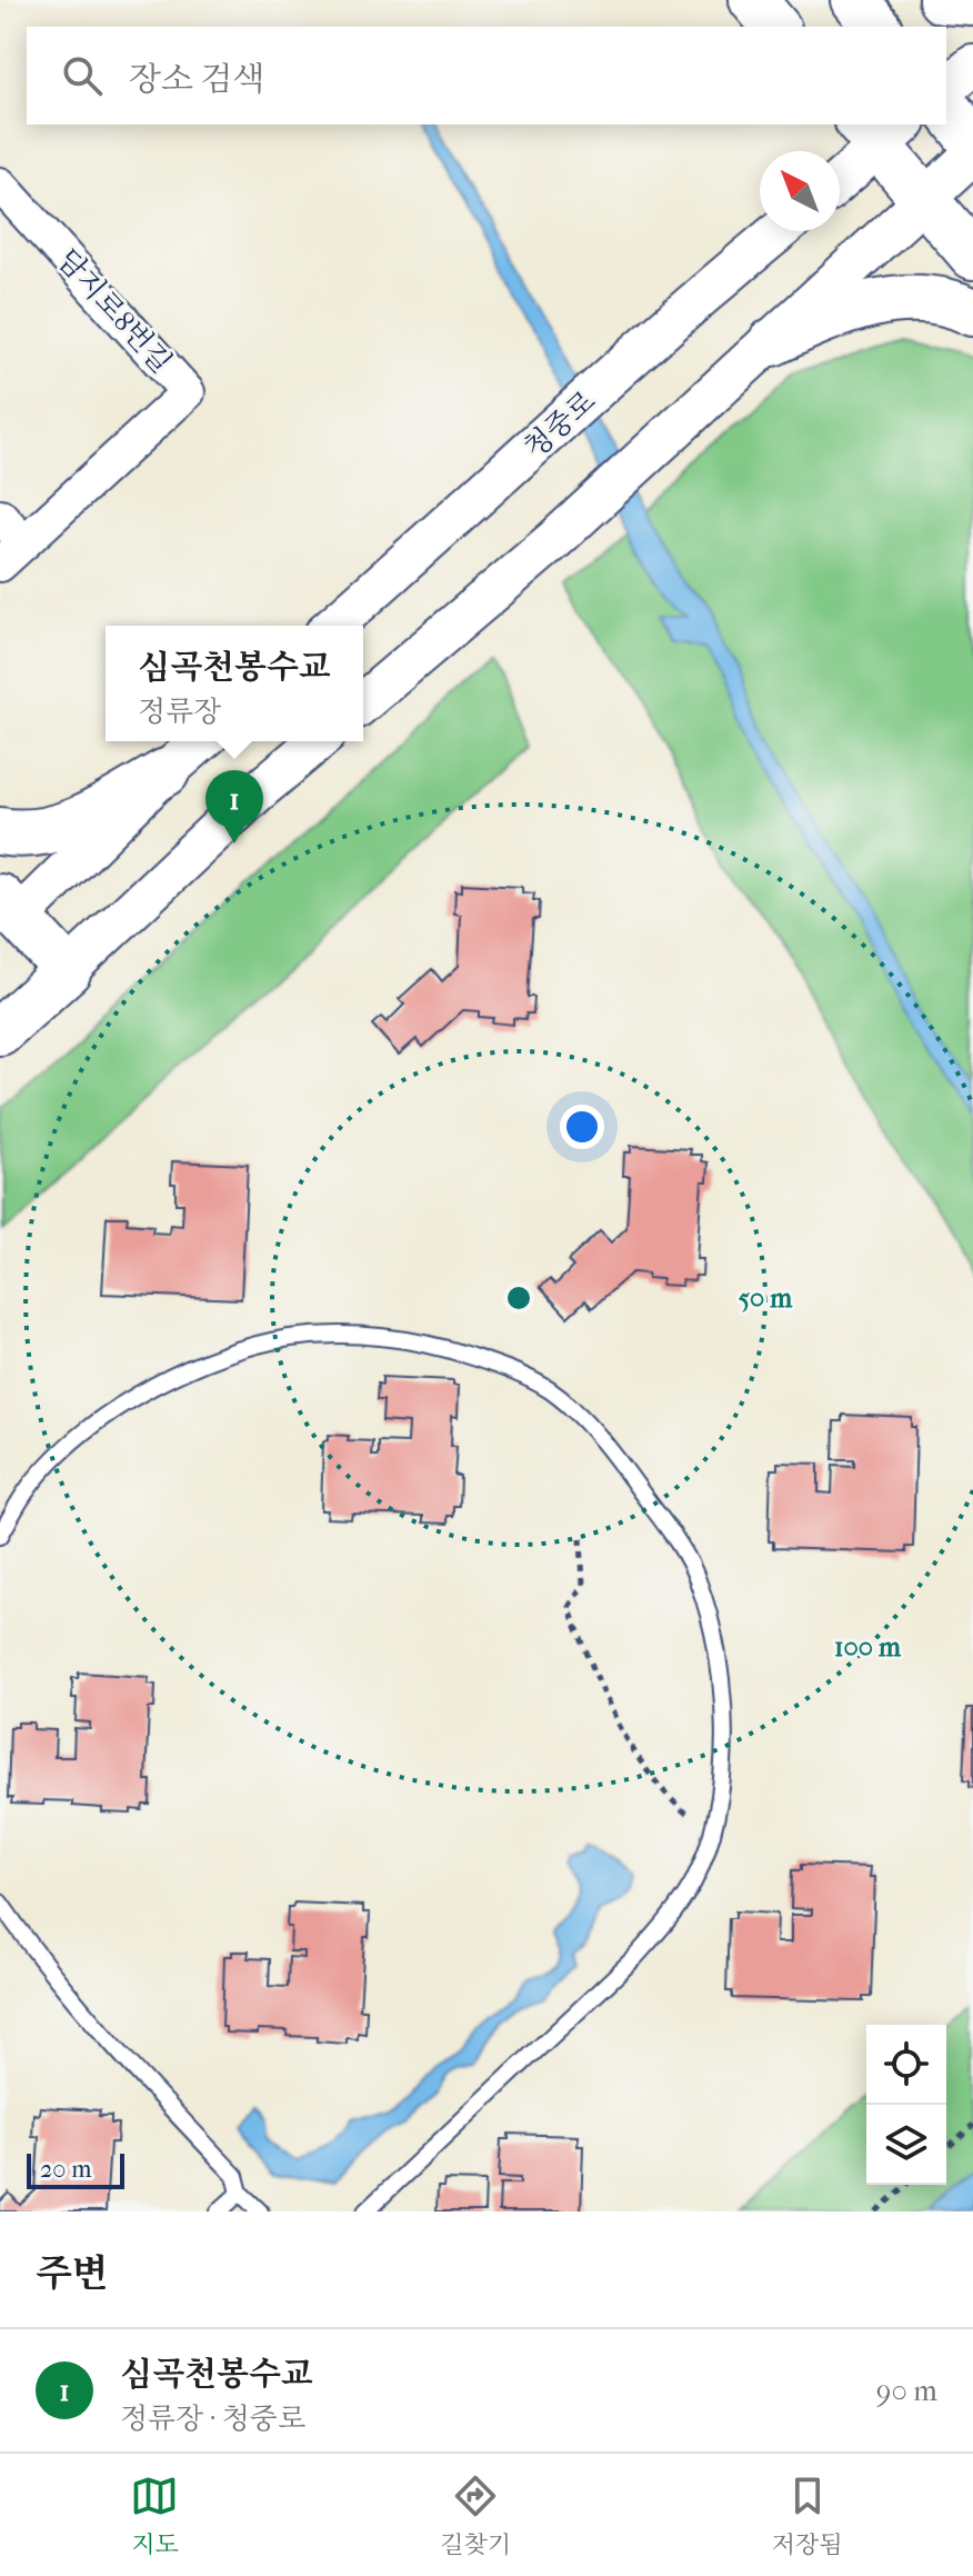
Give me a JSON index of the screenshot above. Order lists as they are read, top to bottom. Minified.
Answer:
{"streets":{"street":["담지로8번길","청중로"]},"scale_bar":"20 m","north":"top left","page":{"search":"장소 검색","popup":["심곡천봉수교","정류장"],"pins":"1","scale":"20 m","heading":"주변","list":[{"mark":"1","name":"심곡천봉수교","note":"정류장 · 청중로","value":"90 m"}],"nav":["지도","길찾기","저장됨"]},"rings":["50 m","100 m"]}
